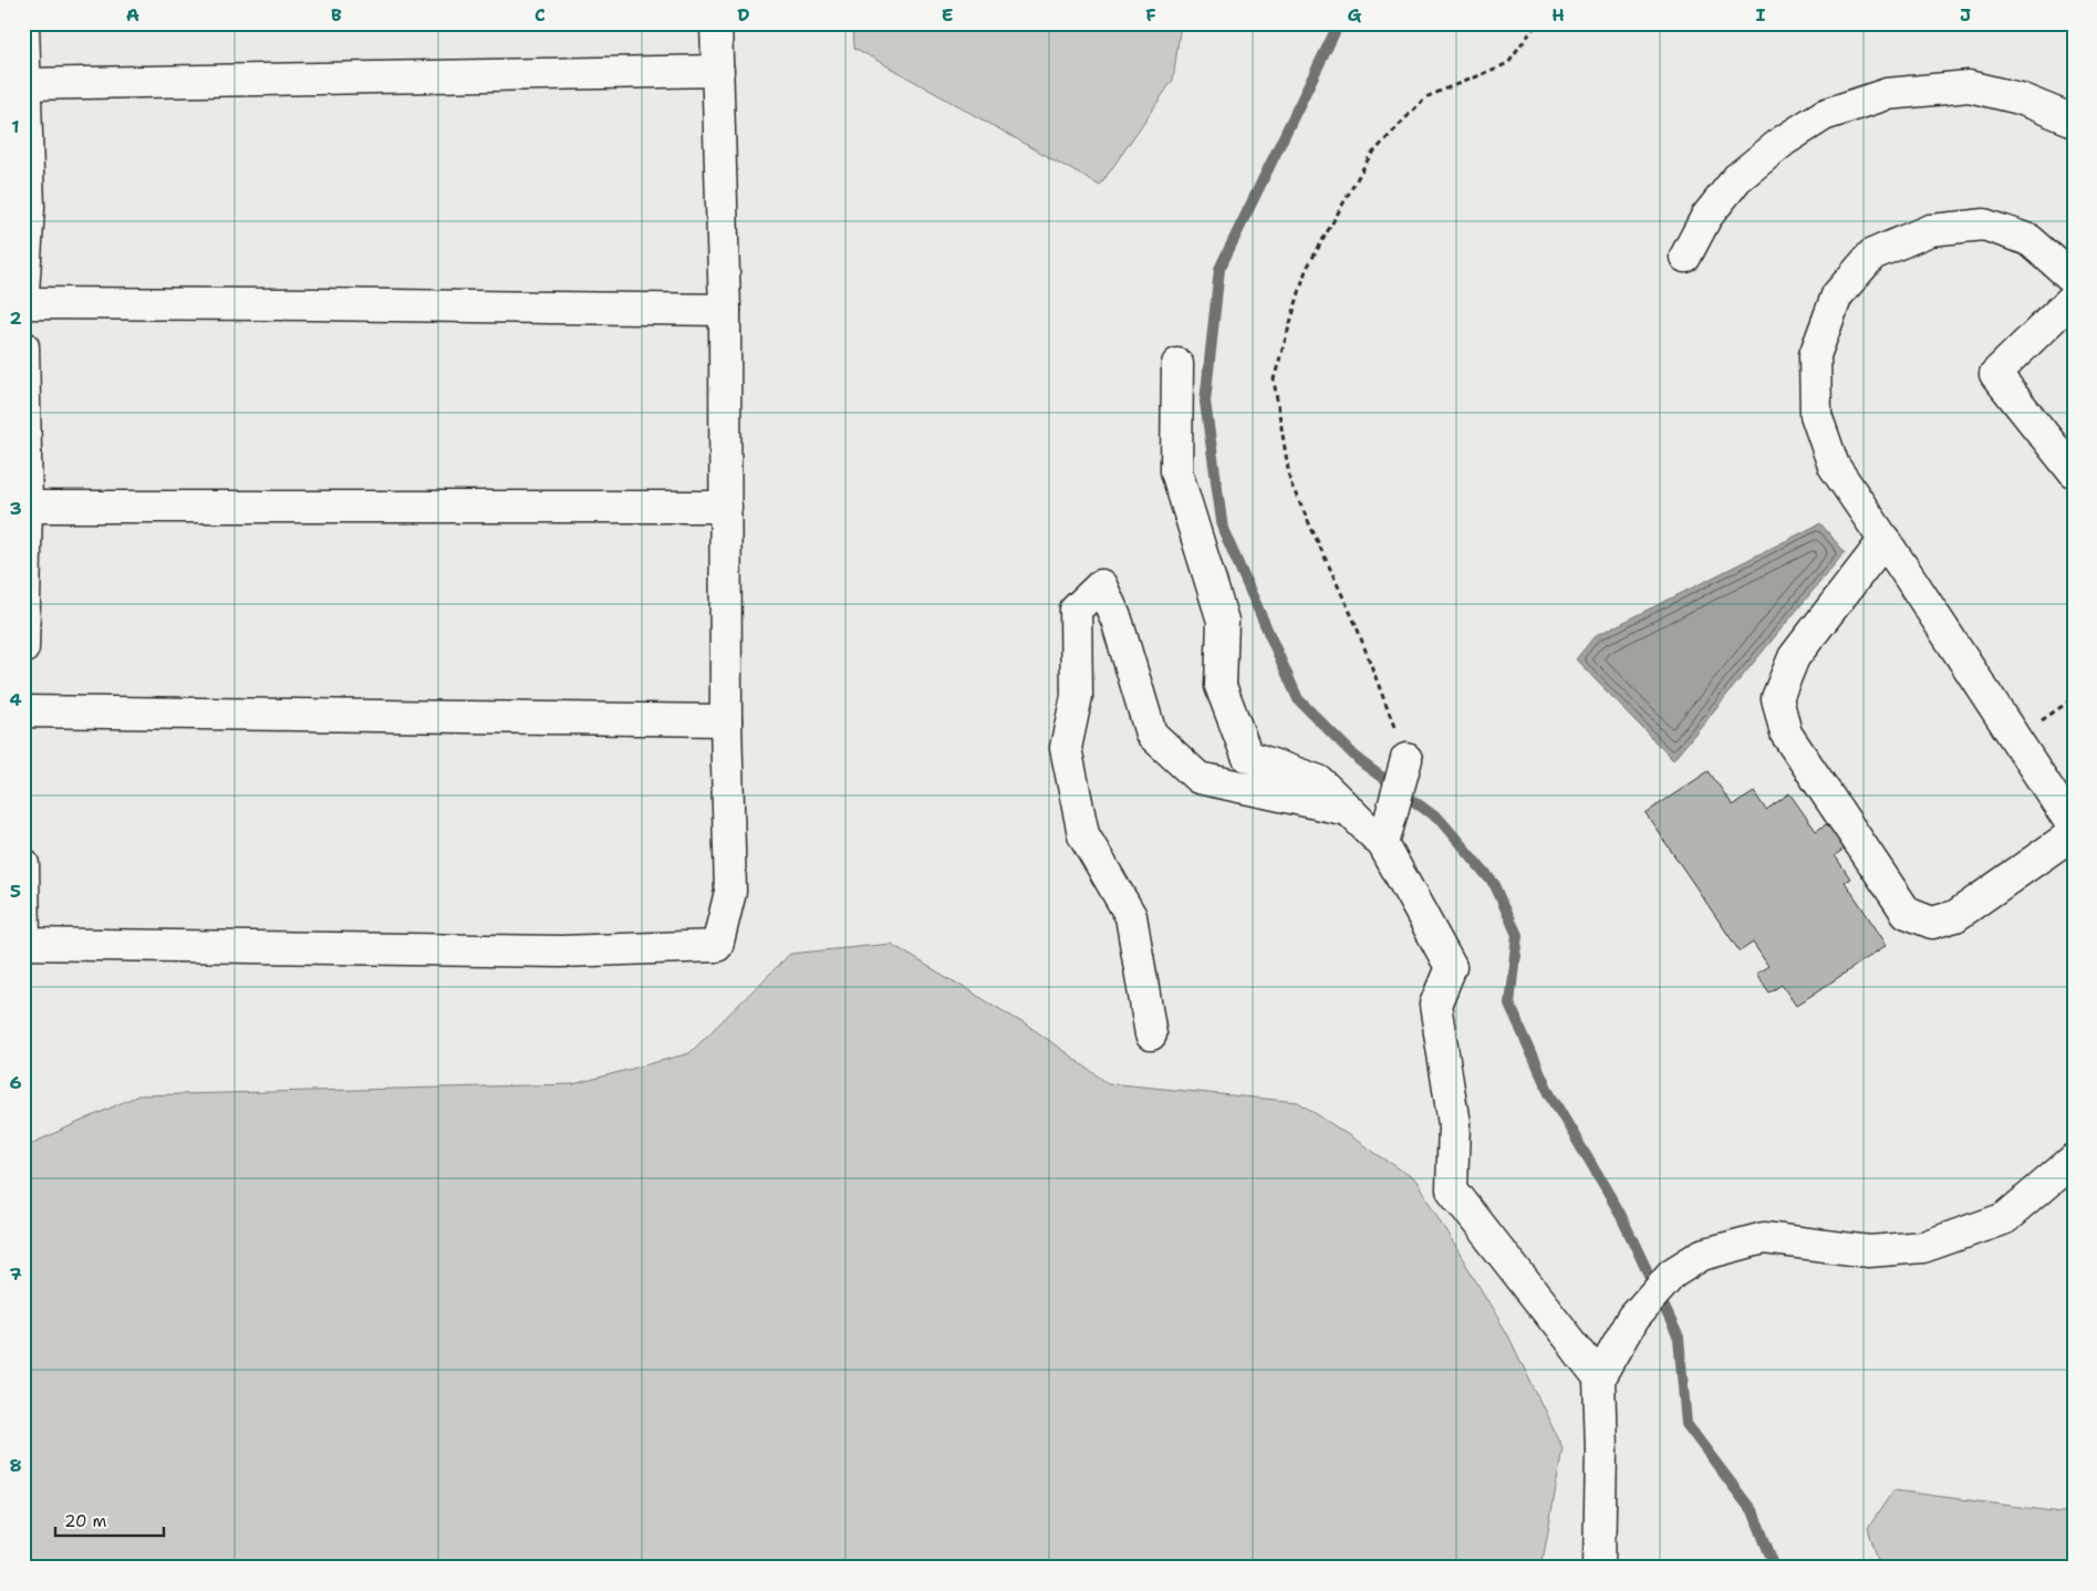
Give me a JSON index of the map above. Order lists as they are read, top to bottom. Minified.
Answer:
{"scale_bar":"20 m","grid":{"columns":["A","B","C","D","E","F","G","H","I","J"],"rows":["1","2","3","4","5","6","7","8"]}}
